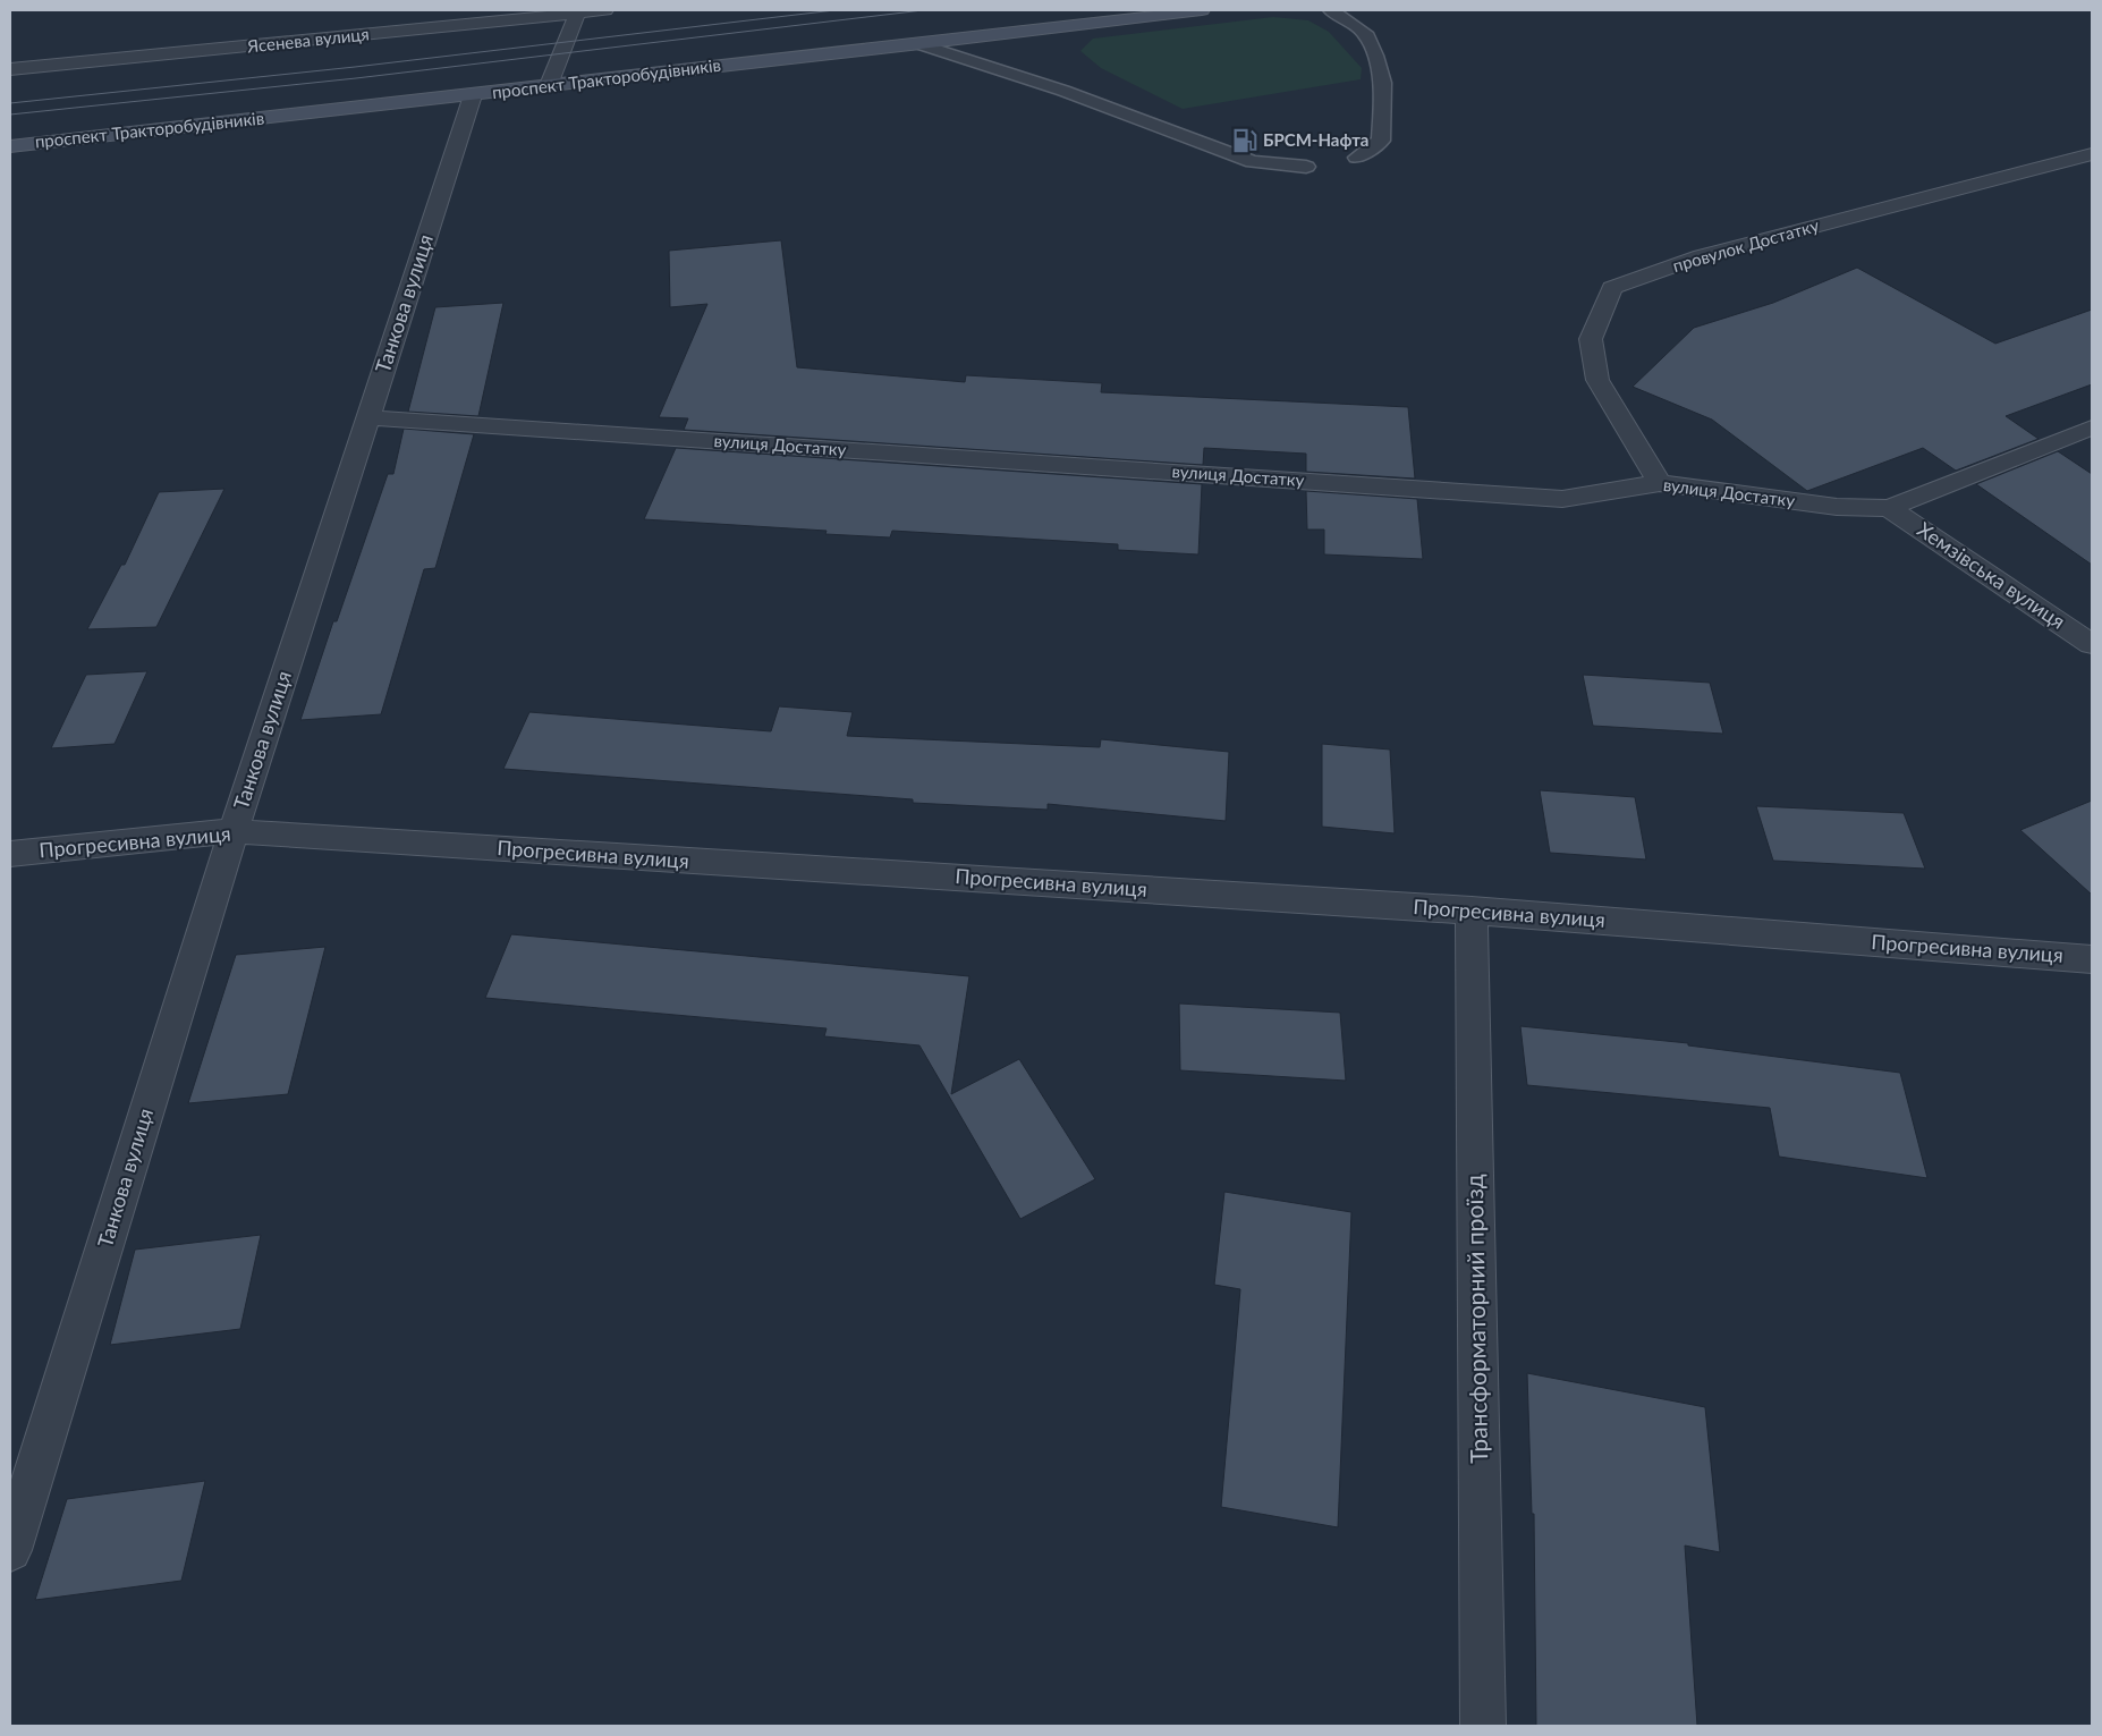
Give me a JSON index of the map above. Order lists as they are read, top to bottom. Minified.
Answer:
{"streets":{"main road":["проспект Тракторобудівників"],"street":["Ясенева вулиця","провулок Достатку","Танкова вулиця","вулиця Достатку","Хемзівська вулиця","Прогресивна вулиця","Трансформаторний проїзд"]},"crossings":[["проспект Тракторобудівників","Танкова вулиця"],["провулок Достатку","вулиця Достатку"],["Танкова вулиця","вулиця Достатку"],["Танкова вулиця","Прогресивна вулиця"],["вулиця Достатку","Хемзівська вулиця"],["Прогресивна вулиця","Трансформаторний проїзд"]],"places":{"fuel station":["БРСМ-Нафта"]}}
